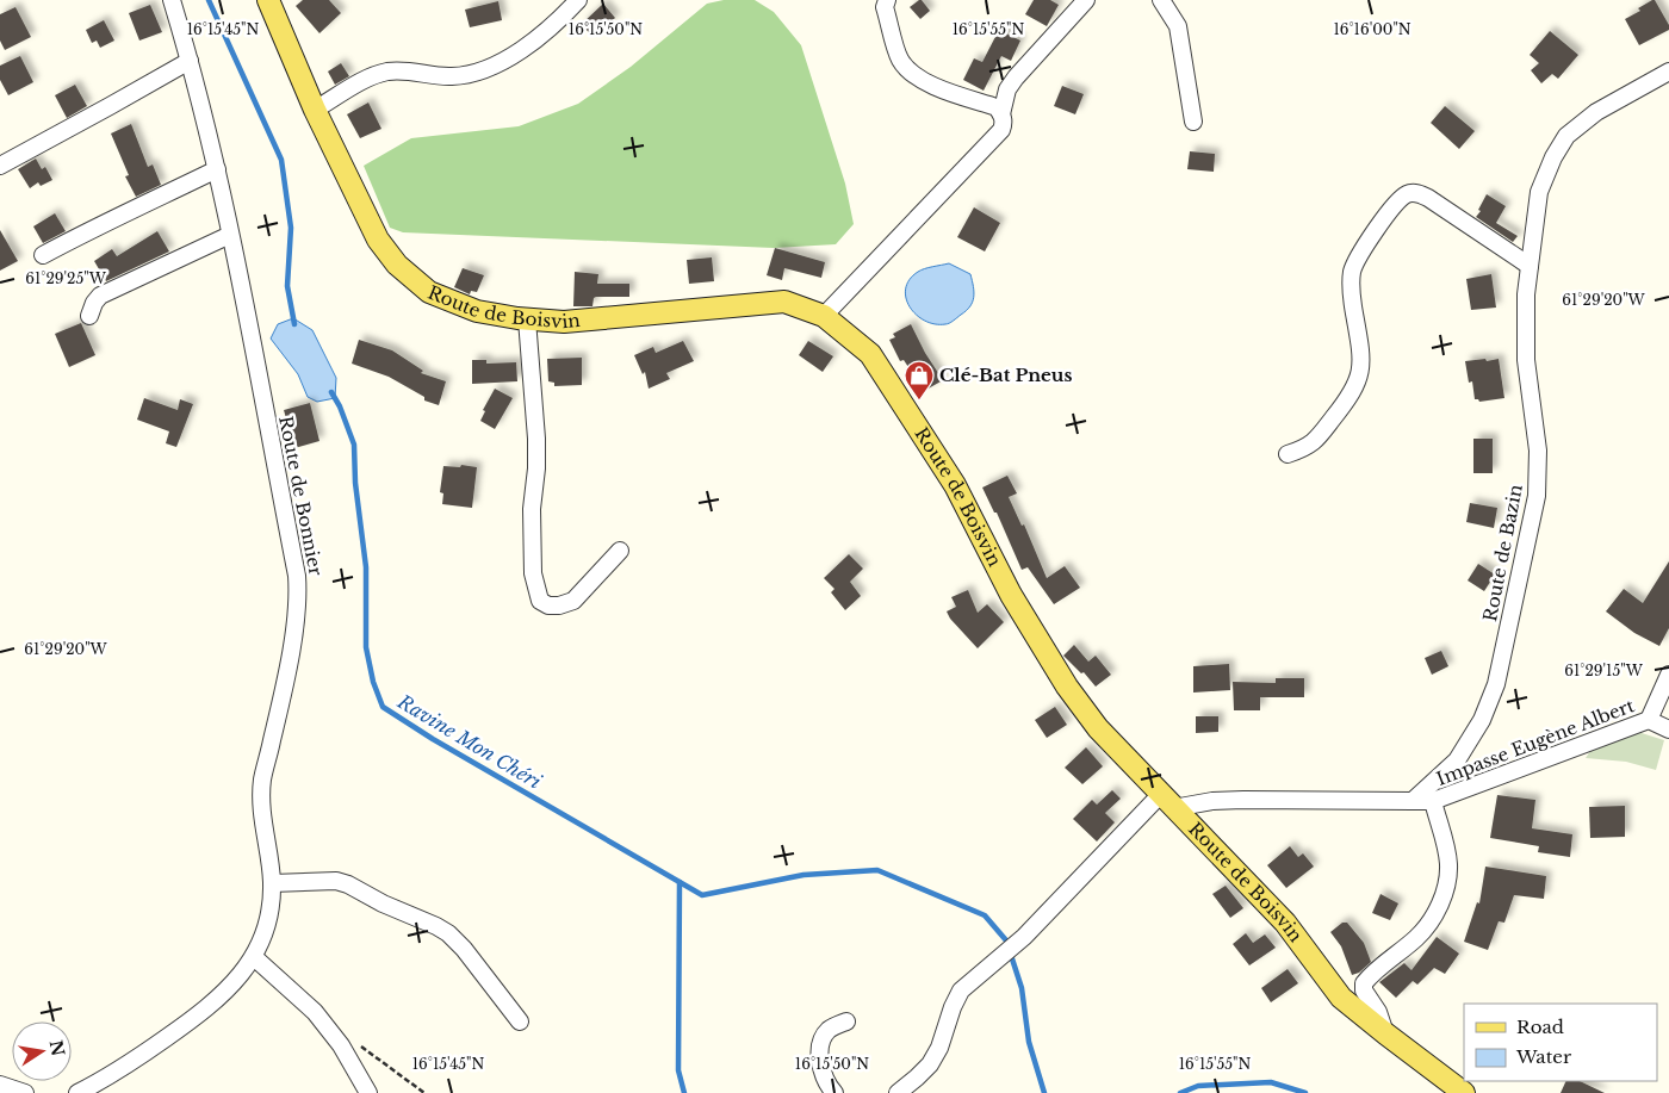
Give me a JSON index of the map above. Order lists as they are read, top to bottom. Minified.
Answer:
{"streets":{"main road":["Route de Boisvin"],"street":["Route de Bonnier","Route de Bazin","Impasse Eugène Albert"]},"crossings":[["Route de Bazin","Impasse Eugène Albert"]],"water":["Ravine Mon Chéri"],"places":{"shop":["Clé-Bat Pneus"]},"legend":["Road","Water"],"north":"right","coordinates":["16°15'45\"N","16°15'50\"N","16°15'55\"N","16°16'00\"N","61°29'25\"W","61°29'20\"W","61°29'15\"W"]}
